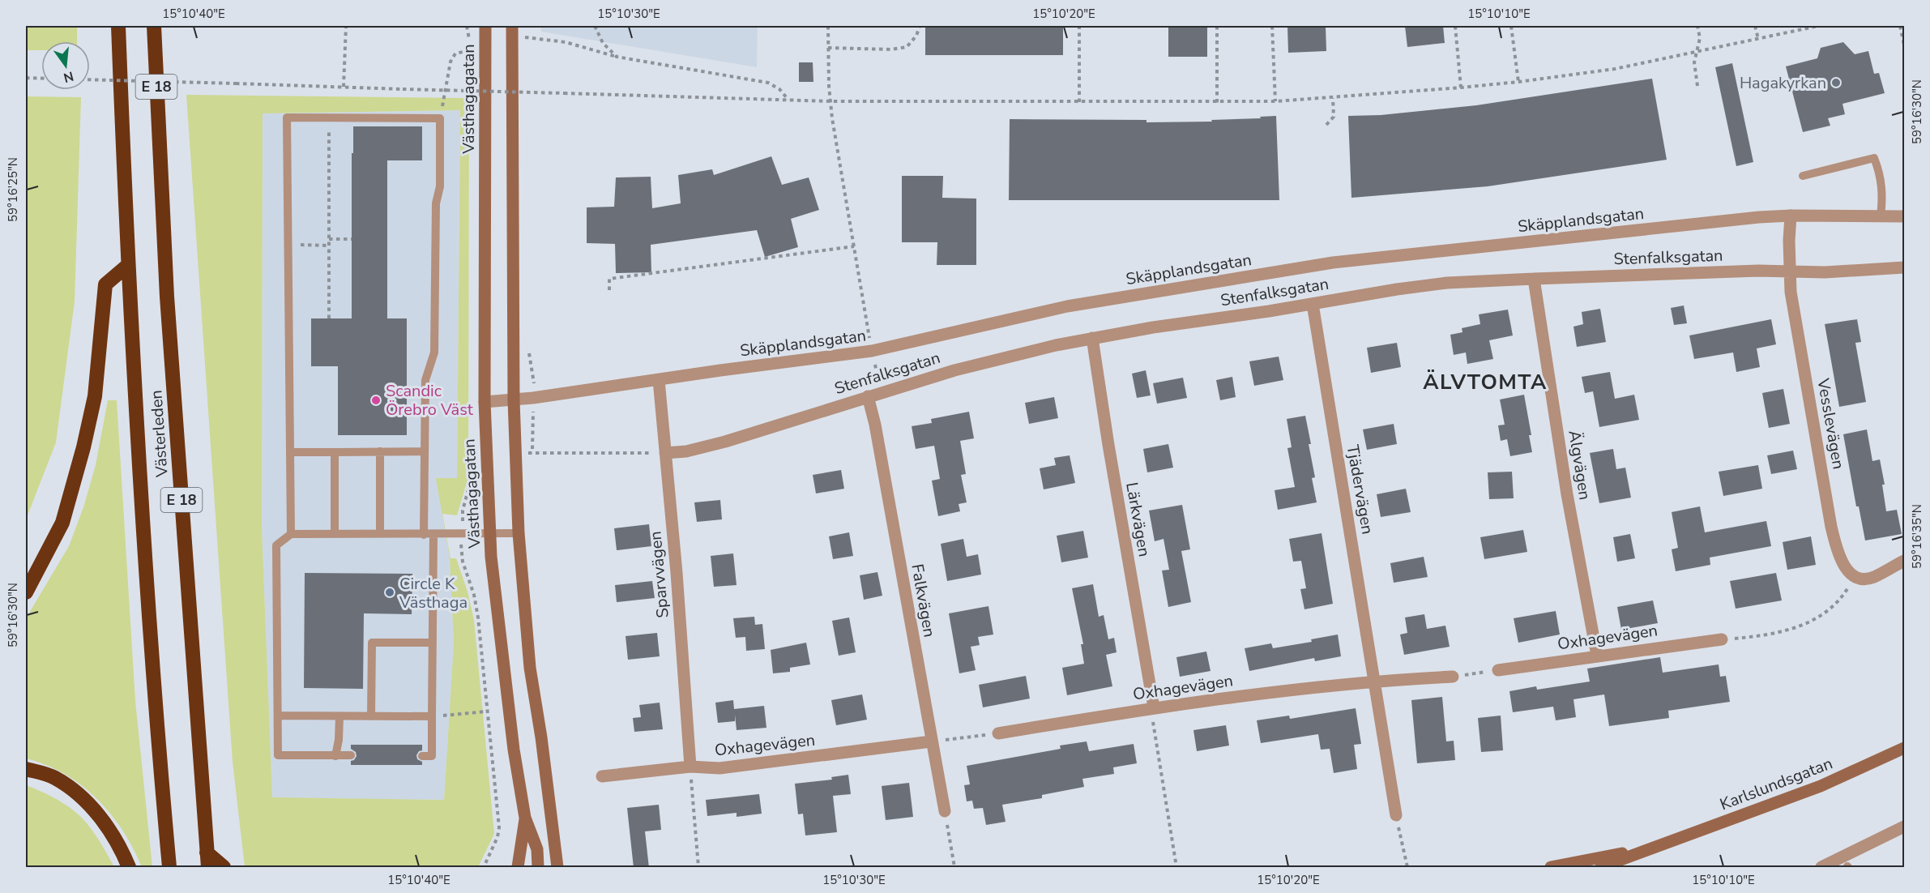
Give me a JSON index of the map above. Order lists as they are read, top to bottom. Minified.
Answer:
{"streets":{"highway":["E 18","Västerleden"],"main road":["Västhagagatan","Karlslundsgatan"],"street":["Skäpplandsgatan","Stenfalksgatan","Vesslevägen","Älgvägen","Tjädervägen","Lärkvägen","Sparvvägen","Falkvägen","Oxhagevägen"]},"crossings":[["E 18","Västerleden"],["Västhagagatan","Skäpplandsgatan"],["Skäpplandsgatan","Vesslevägen"],["Skäpplandsgatan","Sparvvägen"],["Stenfalksgatan","Vesslevägen"],["Stenfalksgatan","Älgvägen"],["Stenfalksgatan","Tjädervägen"],["Stenfalksgatan","Lärkvägen"],["Stenfalksgatan","Sparvvägen"],["Stenfalksgatan","Falkvägen"],["Älgvägen","Oxhagevägen"],["Tjädervägen","Oxhagevägen"],["Lärkvägen","Oxhagevägen"],["Sparvvägen","Oxhagevägen"],["Falkvägen","Oxhagevägen"]],"districts":["ÄLVTOMTA"],"places":["Hagakyrkan","Scandic Örebro Väst","Circle K Västhaga"],"north":"bottom","coordinates":["15°10'40\"E","15°10'30\"E","15°10'20\"E","15°10'10\"E","59°16'30\"N","59°16'25\"N","59°16'35\"N"]}
